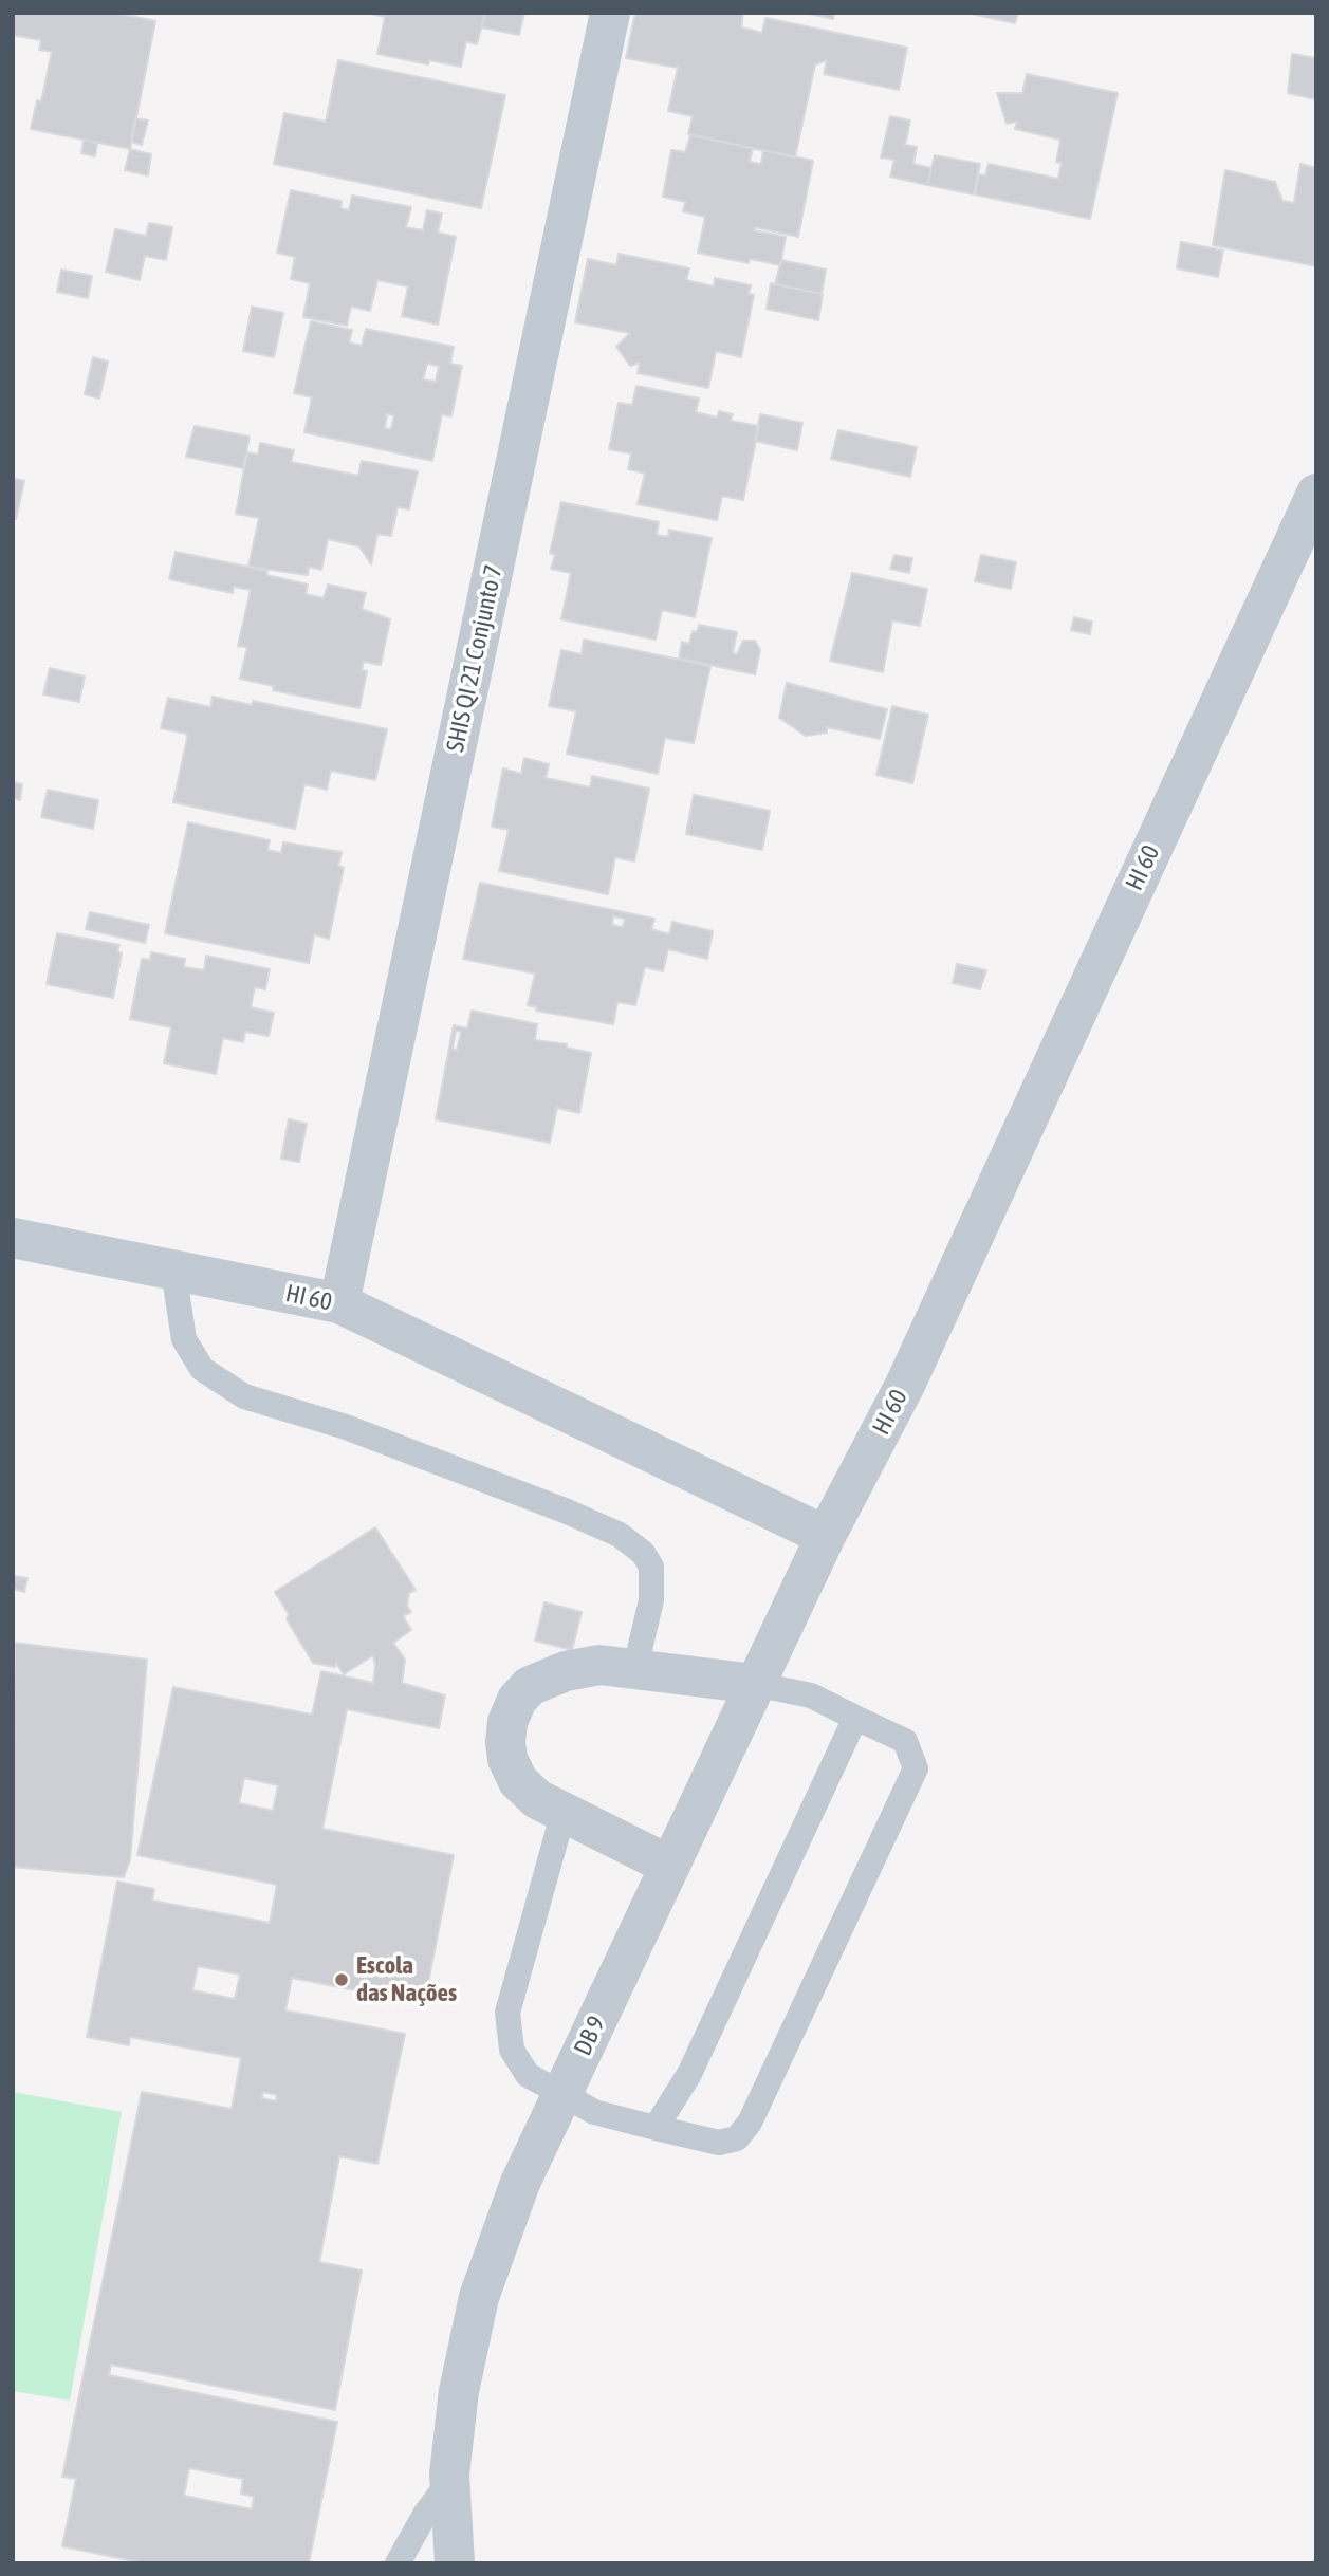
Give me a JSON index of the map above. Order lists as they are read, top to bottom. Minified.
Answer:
{"streets":{"street":["SHIS QI 21 Conjunto 7","HI 60","DB 9"]},"crossings":[["SHIS QI 21 Conjunto 7","HI 60"],["HI 60","DB 9"]],"places":["Escola das Nações"]}
